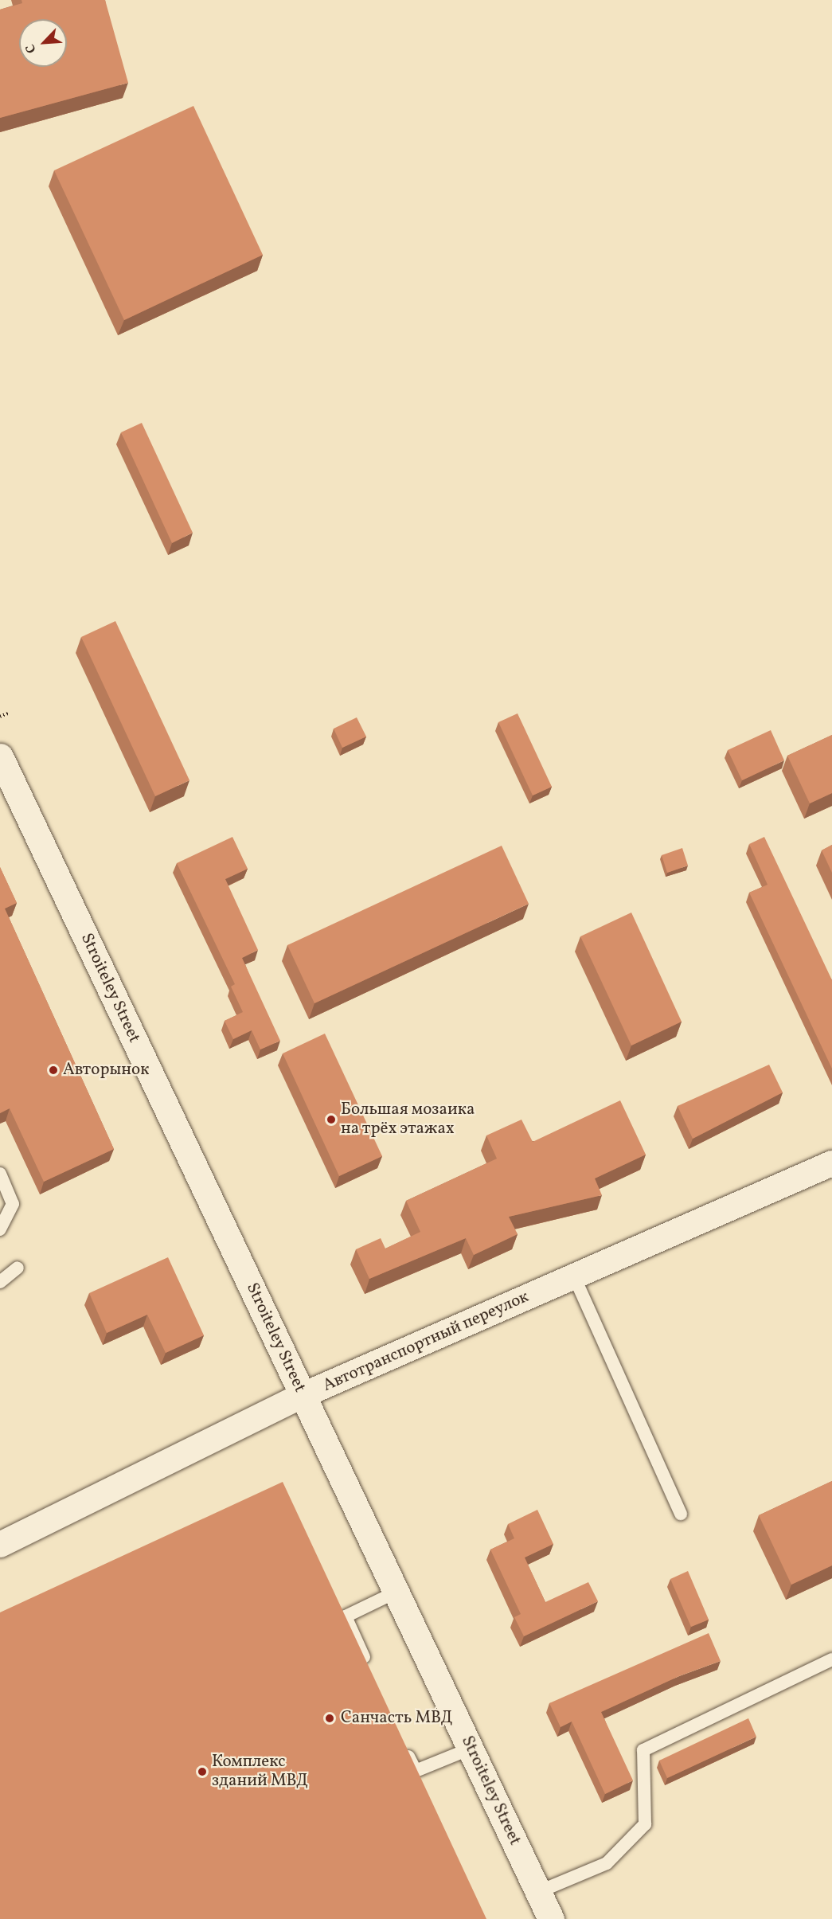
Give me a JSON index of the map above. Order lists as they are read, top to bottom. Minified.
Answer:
{"streets":{"street":["Stroiteley Street","Автотранспортный переулок"]},"crossings":[["Stroiteley Street","Автотранспортный переулок"]],"places":["Авторынок","Большая мозаика на трёх этажах","Санчасть МВД","Комплекс зданий МВД"],"north":"bottom left"}
